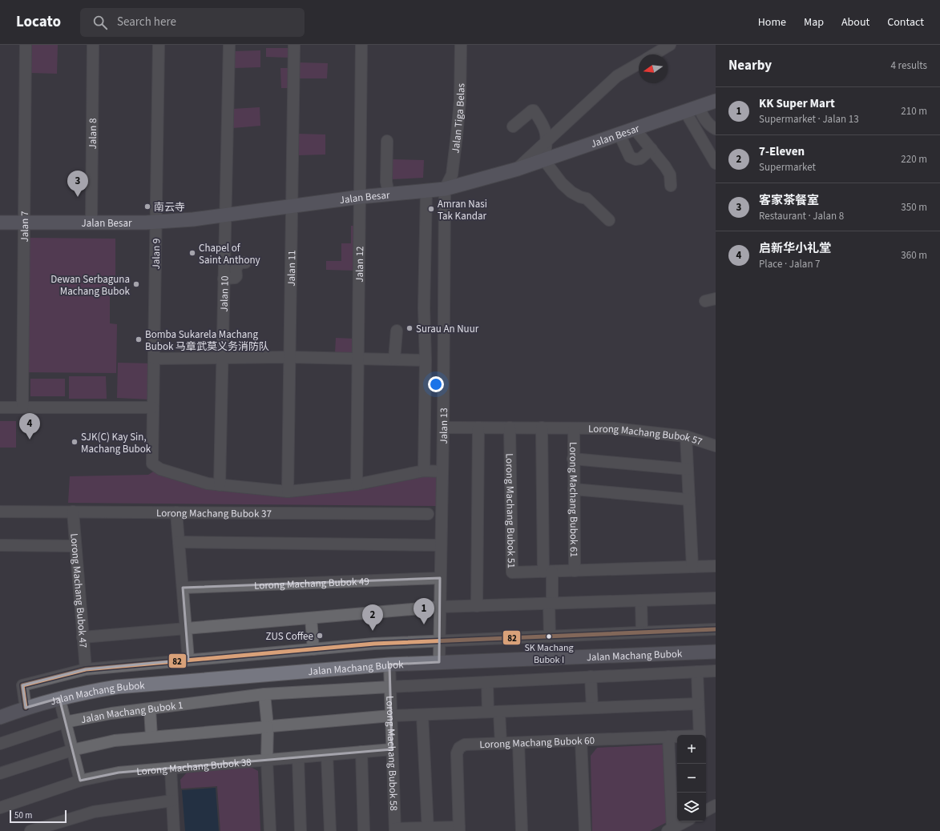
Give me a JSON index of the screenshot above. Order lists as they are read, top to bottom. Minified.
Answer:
{"streets":{"main road":["Jalan Besar","Jalan Machang Bubok"],"street":["Jalan Tiga Belas","Jalan 8","Jalan 7","Jalan 9","Jalan 12","Jalan 11","Jalan 10","Jalan 13","Lorong Machang Bubok 57","Lorong Machang Bubok 61","Lorong Machang Bubok 51","Lorong Machang Bubok 37","Lorong Machang Bubok 49","Lorong Machang Bubok 47","Jalan Machang Bubok 1","Lorong Machang Bubok 60","Lorong Machang Bubok 58","Lorong Machang Bubok 38"]},"crossings":[["Jalan Tiga Belas","Jalan Besar"],["Jalan Tiga Belas","Jalan 13"],["Jalan 8","Jalan Besar"],["Jalan Besar","Jalan 7"],["Jalan Besar","Jalan 9"],["Jalan Besar","Jalan 12"],["Jalan Besar","Jalan 11"],["Jalan Besar","Jalan 10"],["Jalan Besar","Jalan 13"],["Jalan 9","Jalan 10"],["Jalan 13","Lorong Machang Bubok 49"],["Jalan 13","Jalan Machang Bubok"],["Lorong Machang Bubok 57","Lorong Machang Bubok 61"],["Lorong Machang Bubok 57","Lorong Machang Bubok 51"],["Lorong Machang Bubok 61","Lorong Machang Bubok 51"],["Lorong Machang Bubok 37","Lorong Machang Bubok 47"],["Jalan Machang Bubok","Jalan Machang Bubok 1"],["Jalan Machang Bubok","Lorong Machang Bubok 58"],["Jalan Machang Bubok 1","Lorong Machang Bubok 58"],["Lorong Machang Bubok 58","Lorong Machang Bubok 38"]],"places":["南云寺","Amran Nasi Tak Kandar","Chapel of Saint Anthony","Dewan Serbaguna Machang Bubok","Surau An Nuur","Bomba Sukarela Machang Bubok 马章武莫义务消防队","SJK(C) Kay Sin, Machang Bubok","ZUS Coffee","SK Machang Bubok I"],"lines":["transit line 82"],"scale_bar":"50 m","north":"left","page":{"header":"Locato","search":"Search here","nav":["Home","Map","About","Contact"],"heading":["Nearby","4 results"],"list":[{"mark":"1","name":"KK Super Mart","note":"Supermarket · Jalan 13","value":"210 m"},{"mark":"2","name":"7-Eleven","note":"Supermarket","value":"220 m"},{"mark":"3","name":"客家茶餐室","note":"Restaurant · Jalan 8","value":"350 m"},{"mark":"4","name":"启新华小礼堂","note":"Place · Jalan 7","value":"360 m"}],"pins":["3","4","1","2"],"map_buttons":["+","−"],"scale":"50 m"}}
